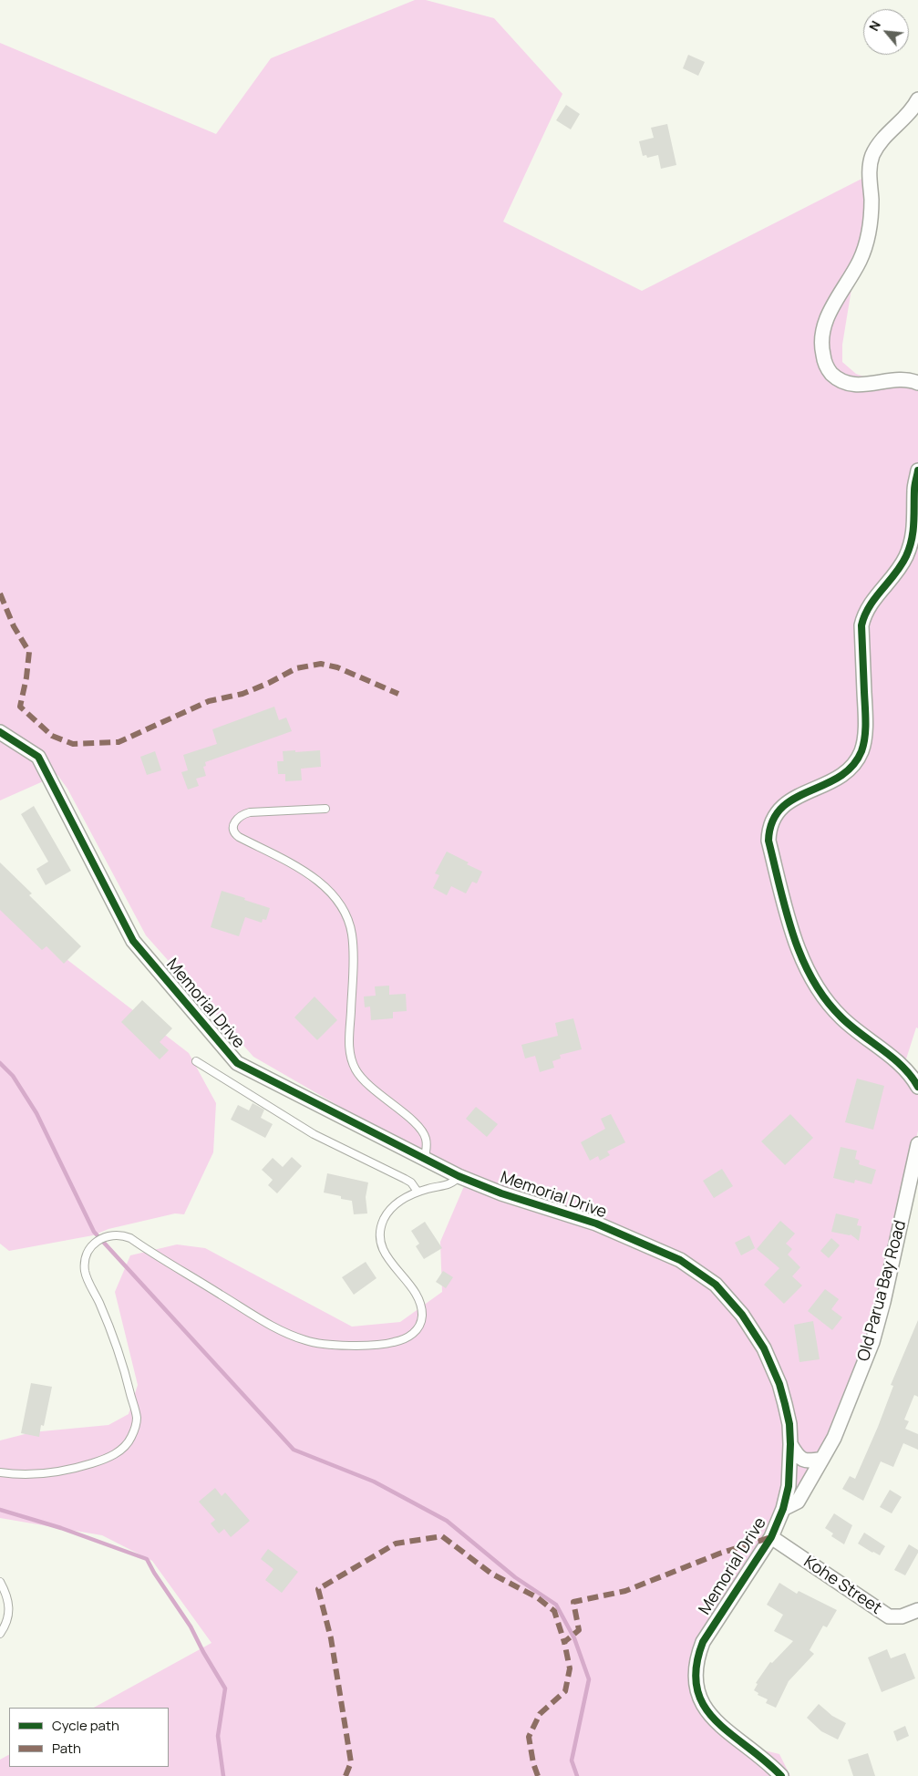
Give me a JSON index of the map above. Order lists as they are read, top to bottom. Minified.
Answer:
{"streets":{"street":["Memorial Drive","Old Parua Bay Road","Kohe Street"]},"crossings":[["Memorial Drive","Old Parua Bay Road"],["Memorial Drive","Kohe Street"]],"legend":["Cycle path","Path"],"north":"top left"}
